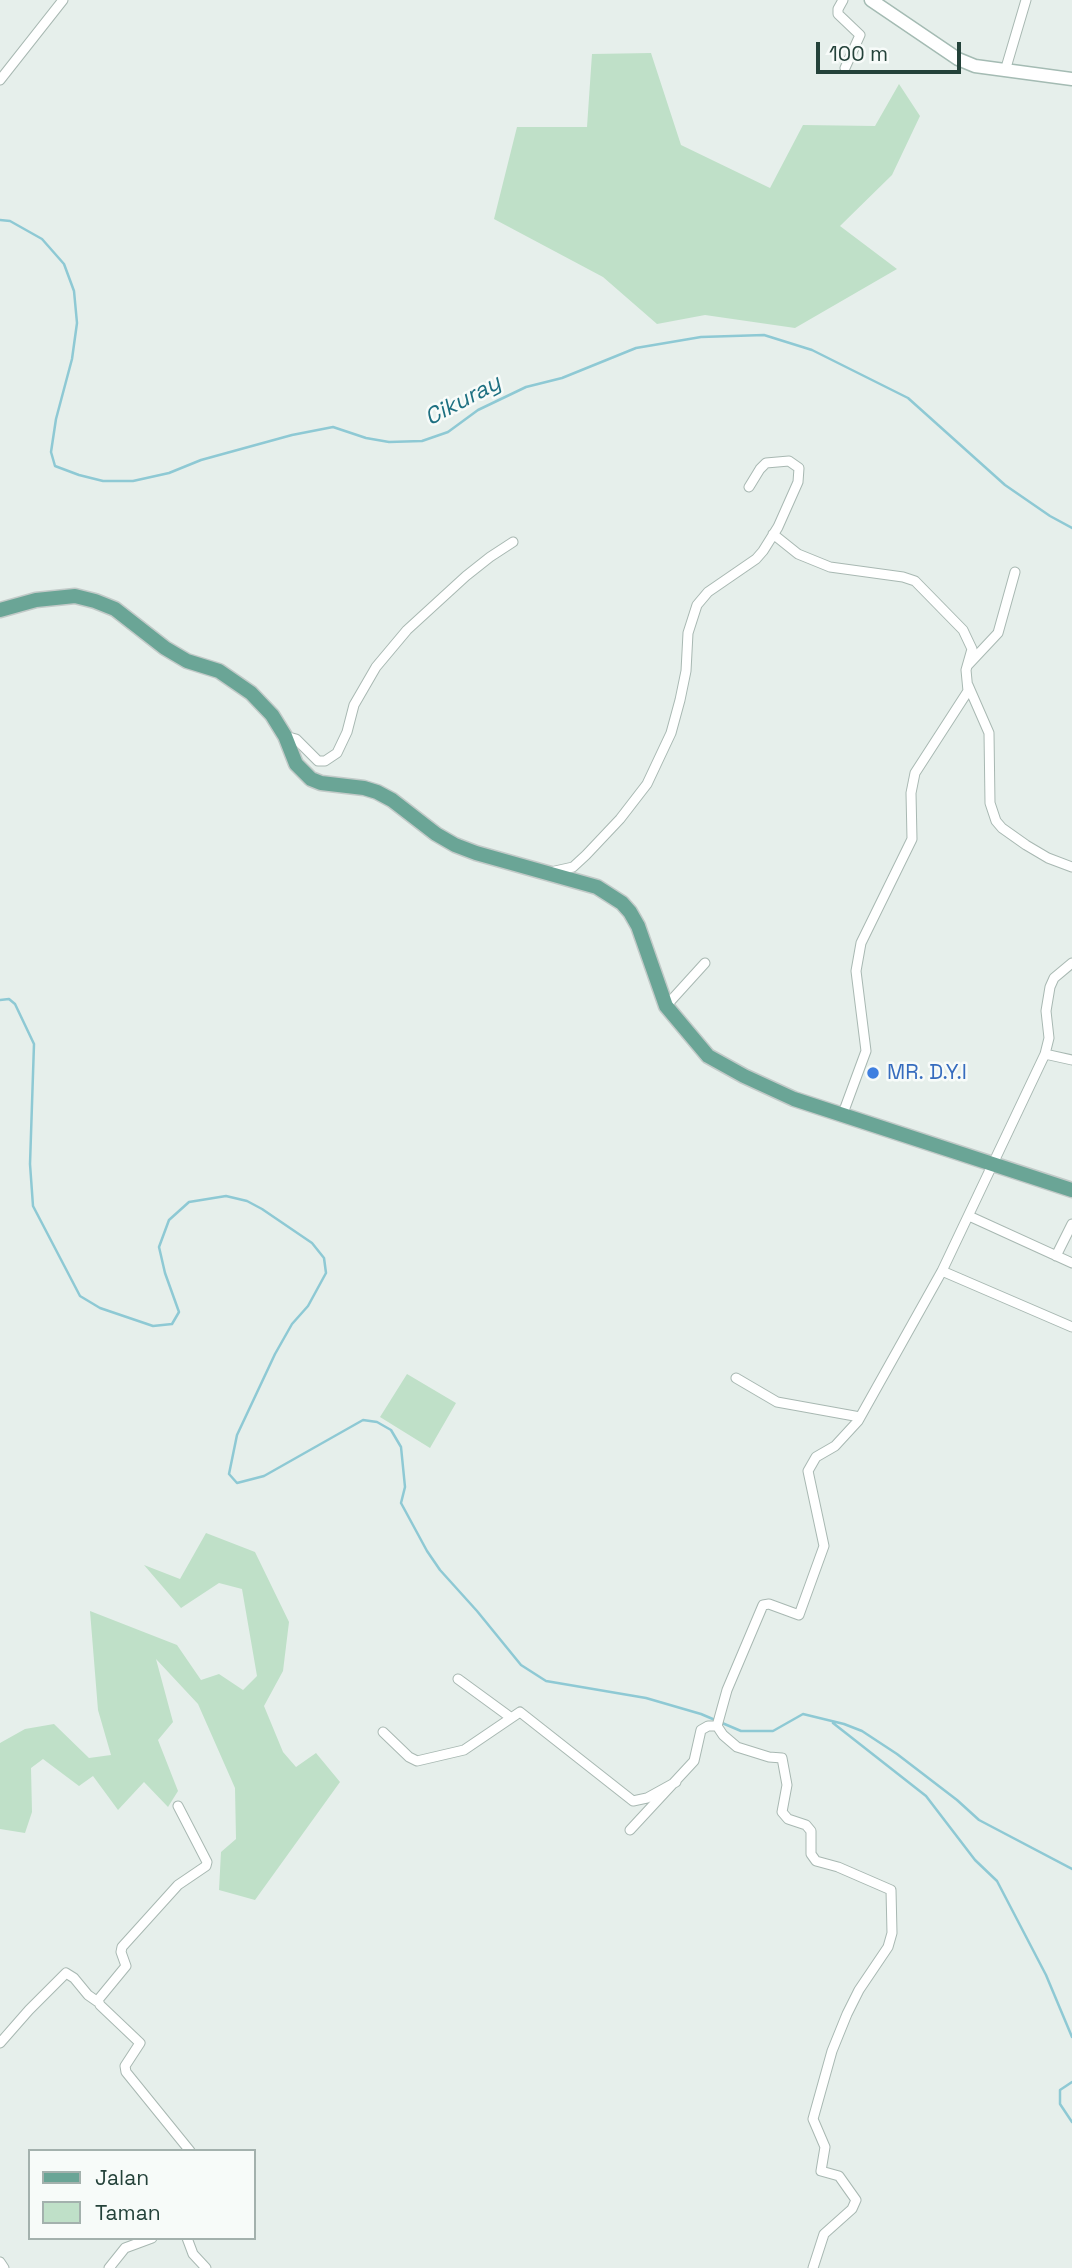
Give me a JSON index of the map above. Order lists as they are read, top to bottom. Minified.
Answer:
{"water":["Cikuray"],"places":["MR. D.Y.I"],"legend":["Jalan","Taman"],"scale_bar":"100 m"}
